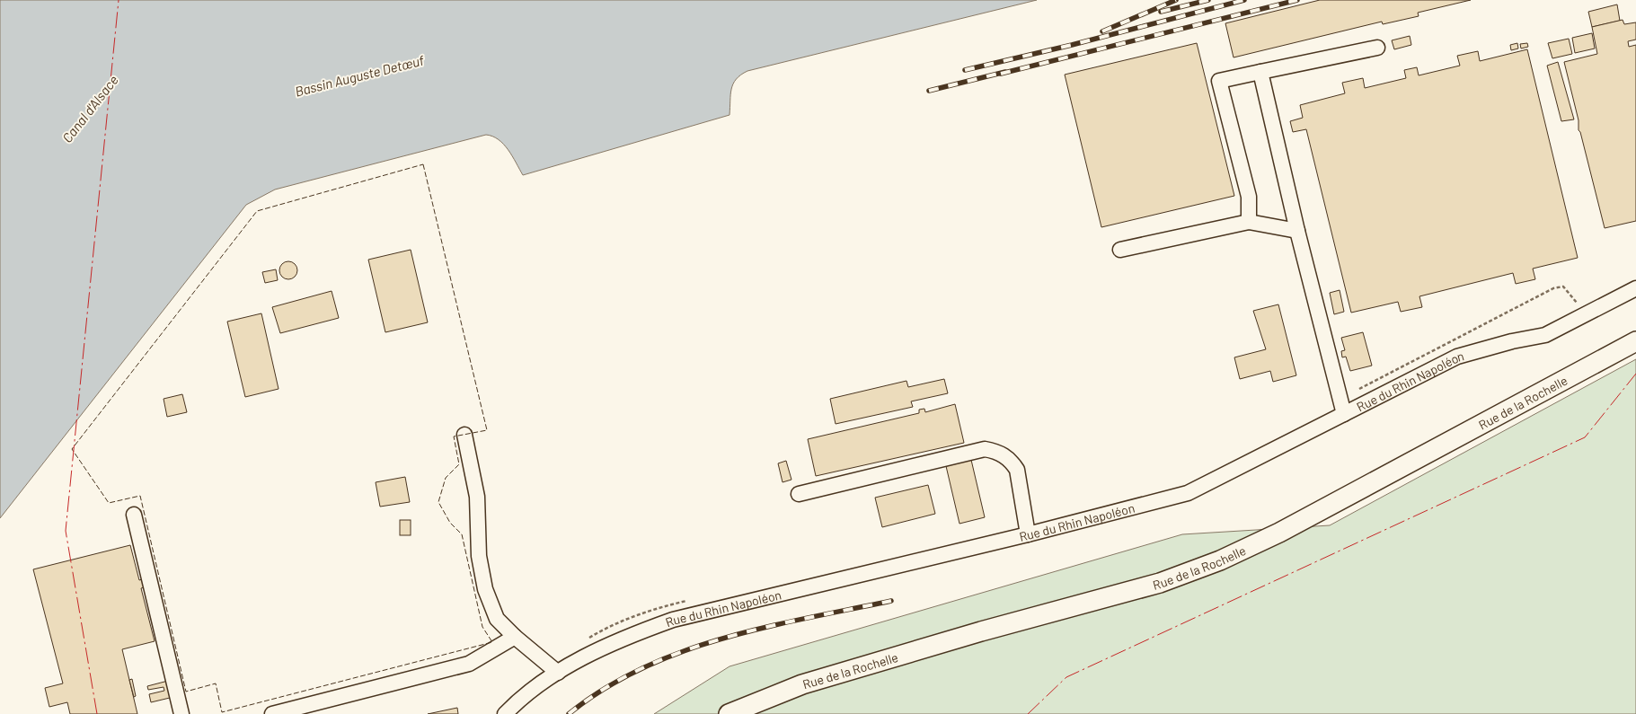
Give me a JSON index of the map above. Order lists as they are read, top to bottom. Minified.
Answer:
{"streets":{"main road":["Rue de la Rochelle"],"street":["Rue du Rhin Napoléon"]},"water":["Bassin Auguste Detœuf","Canal d'Alsace"]}
